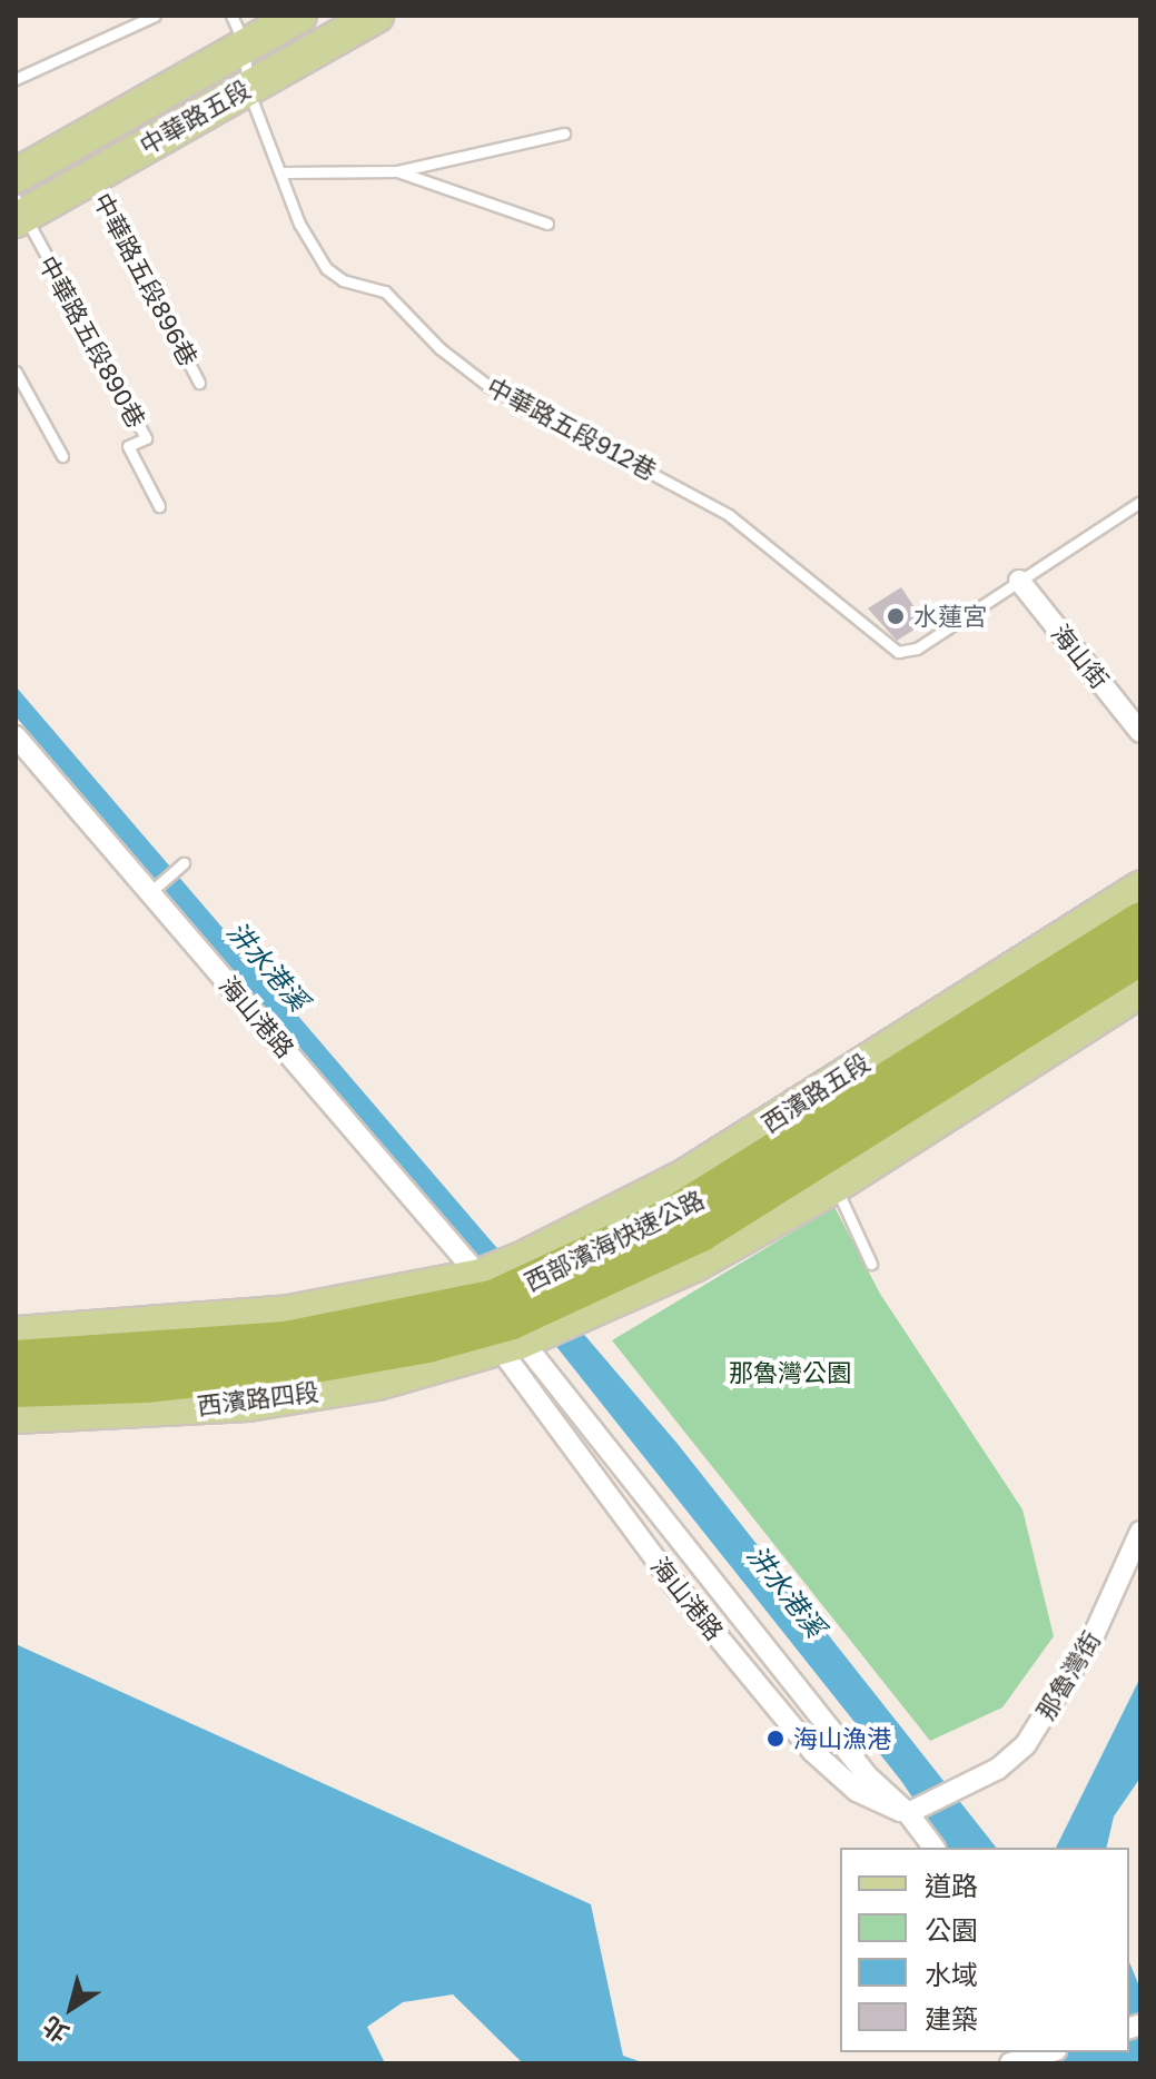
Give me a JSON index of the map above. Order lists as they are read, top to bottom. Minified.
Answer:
{"streets":{"highway":["西部濱海快速公路"],"main road":["中華路五段","西濱路五段","西濱路四段"],"street":["海山街","海山港路","那魯灣街"],"lane":["中華路五段896巷","中華路五段890巷","中華路五段912巷"]},"crossings":[["中華路五段","中華路五段896巷"],["中華路五段","中華路五段890巷"],["中華路五段","中華路五段912巷"],["中華路五段912巷","海山街"],["海山港路","西濱路五段"],["海山港路","西部濱海快速公路"],["海山港路","西濱路四段"],["海山港路","那魯灣街"],["西濱路五段","西部濱海快速公路"],["西濱路五段","西濱路四段"],["西部濱海快速公路","西濱路四段"]],"water":["汫水港溪"],"parks":["那魯灣公園"],"places":["水蓮宮","海山漁港"],"legend":["道路","公園","水域","建築"],"north":"bottom left"}
